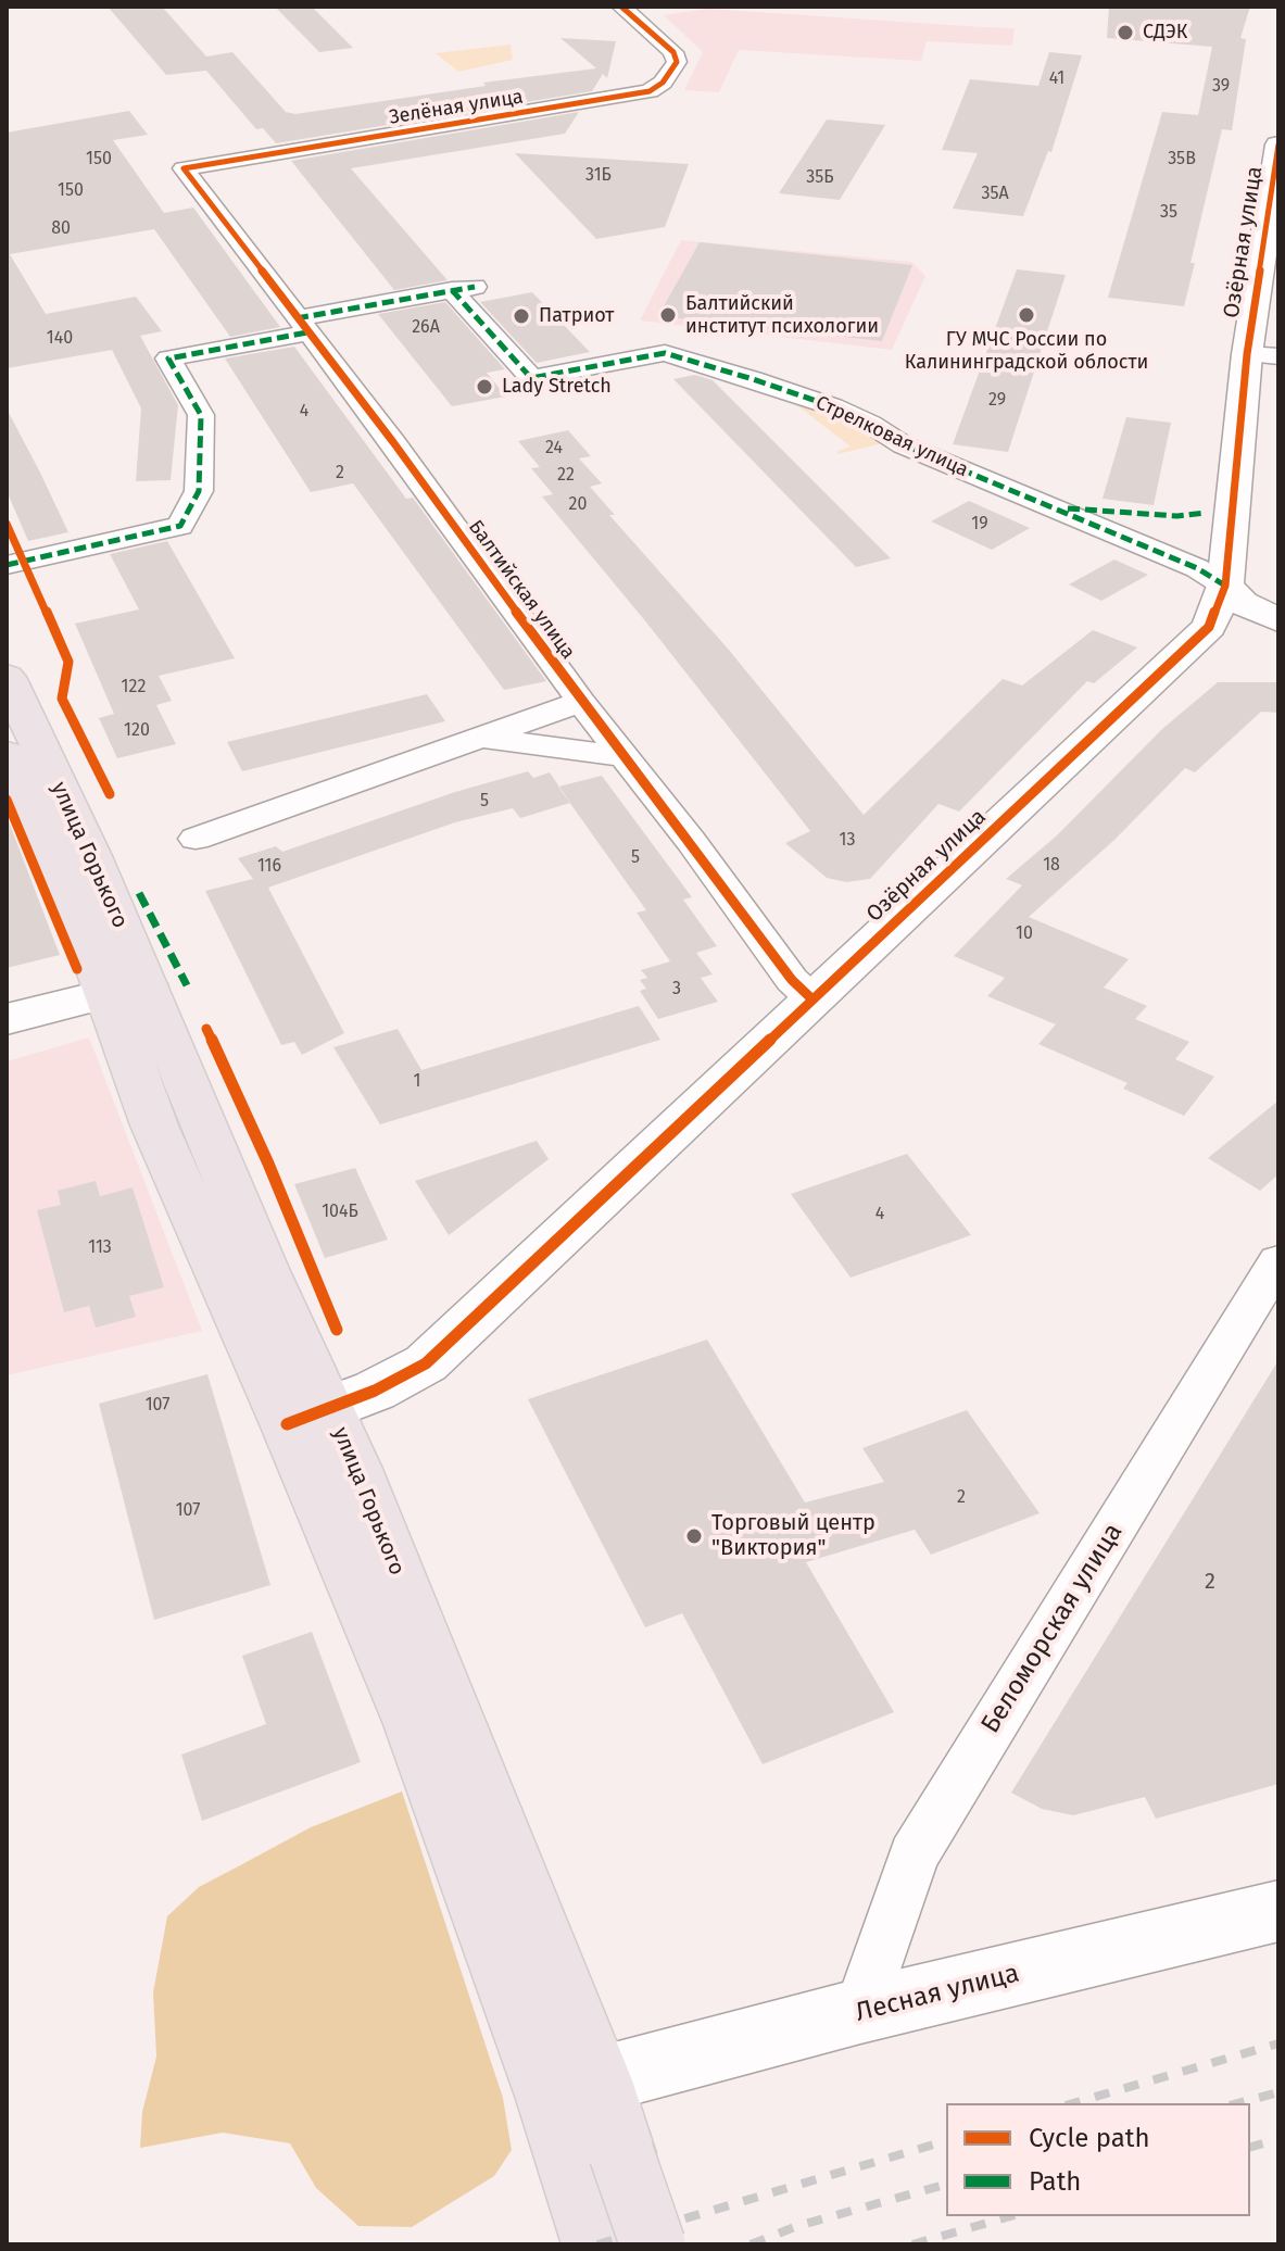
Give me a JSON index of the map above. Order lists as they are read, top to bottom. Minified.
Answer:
{"streets":{"main road":["улица Горького"],"street":["Зелёная улица","Озёрная улица","Стрелковая улица","Балтийская улица","Беломорская улица","Лесная улица"]},"crossings":[["Зелёная улица","Балтийская улица"],["Озёрная улица","Стрелковая улица"],["Озёрная улица","Балтийская улица"],["Озёрная улица","улица Горького"],["Стрелковая улица","Балтийская улица"],["улица Горького","Лесная улица"],["Беломорская улица","Лесная улица"]],"places":["СДЭК","Балтийский институт психологии","ГУ МЧС России по Калининградской облости","Патриот","Lady Stretch","Торговый центр \"Виктория\""],"house_numbers":["41","39","150","35В","31Б","35Б","150","35А","35","80","26А","140","29","4","24","2","22","20","19","122","120","5","13","5","18","116","10","3","1","104Б","4","113","107","2","107","2"],"legend":["Cycle path","Path"]}
